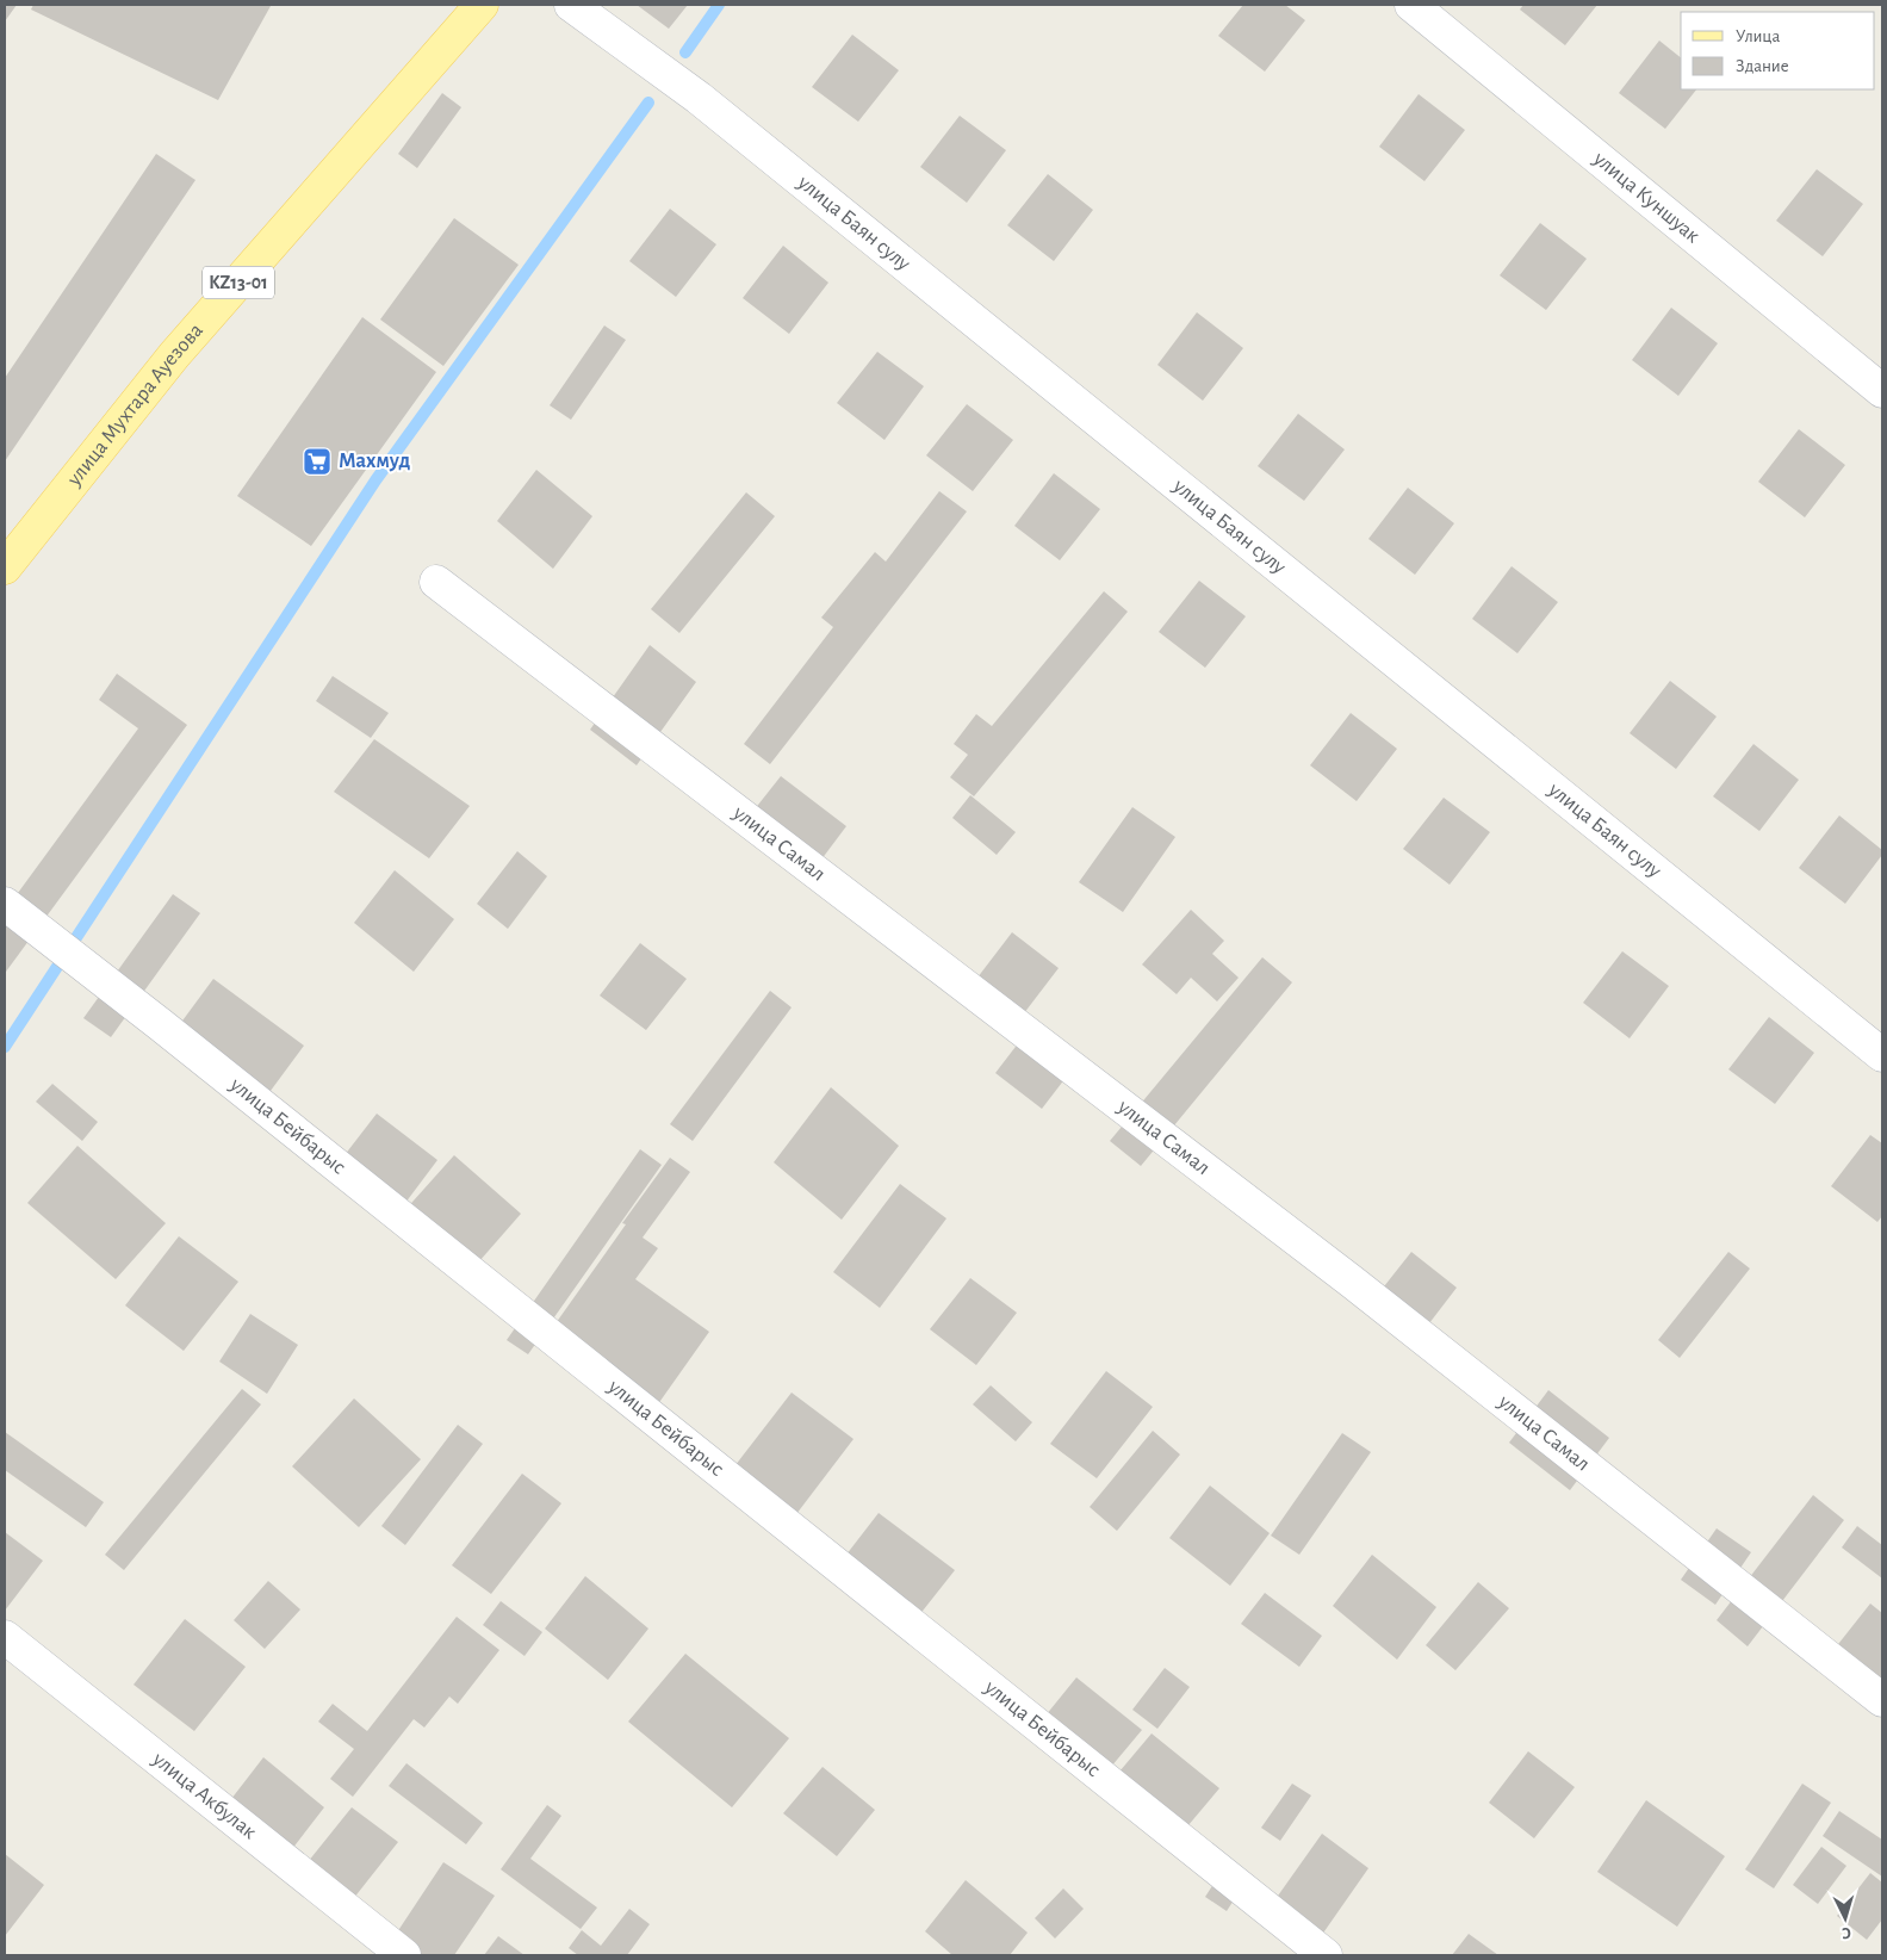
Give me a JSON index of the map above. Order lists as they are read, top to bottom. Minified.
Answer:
{"streets":{"main road":["KZ13-01","улица Мухтара Ауезова"],"street":["улица Куншуак","улица Баян сулу","улица Самал","улица Бейбарыс","улица Акбулак"]},"places":{"supermarket":["Махмуд"]},"legend":["Улица","Здание"],"north":"bottom"}
